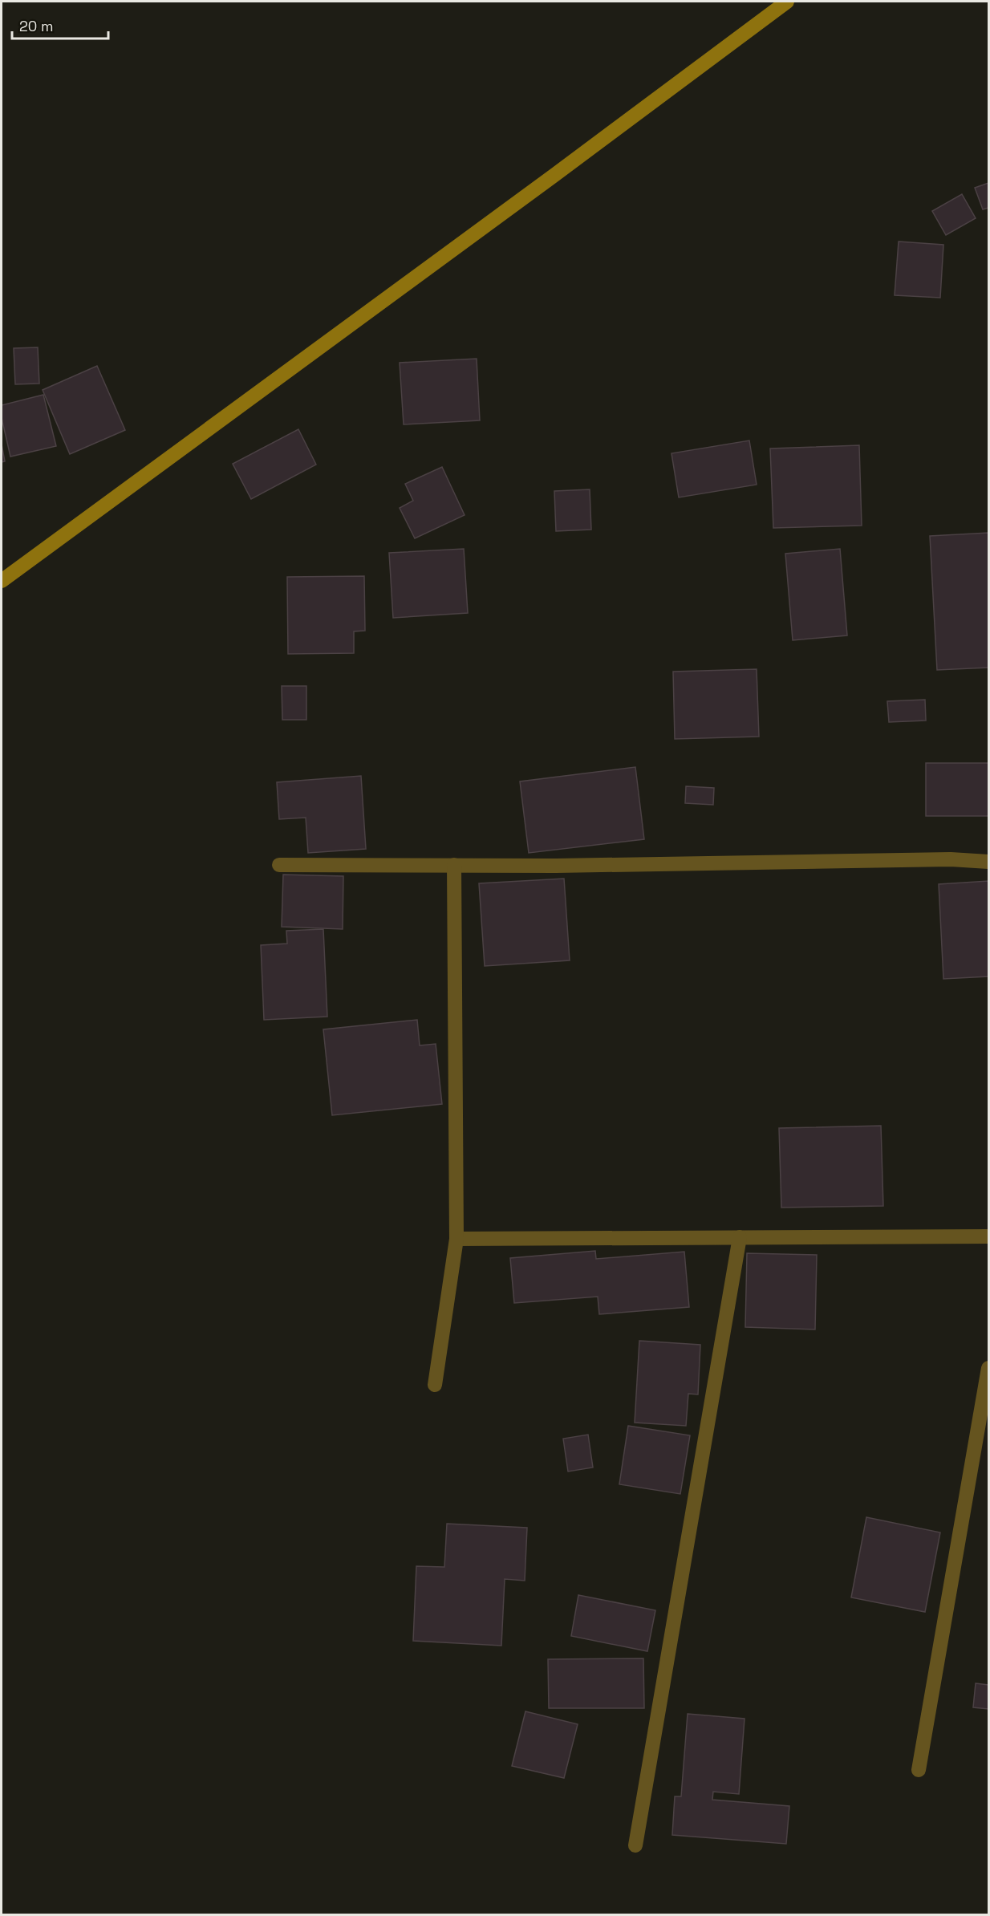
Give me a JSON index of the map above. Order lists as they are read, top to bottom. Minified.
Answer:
{"scale_bar":"20 m"}
